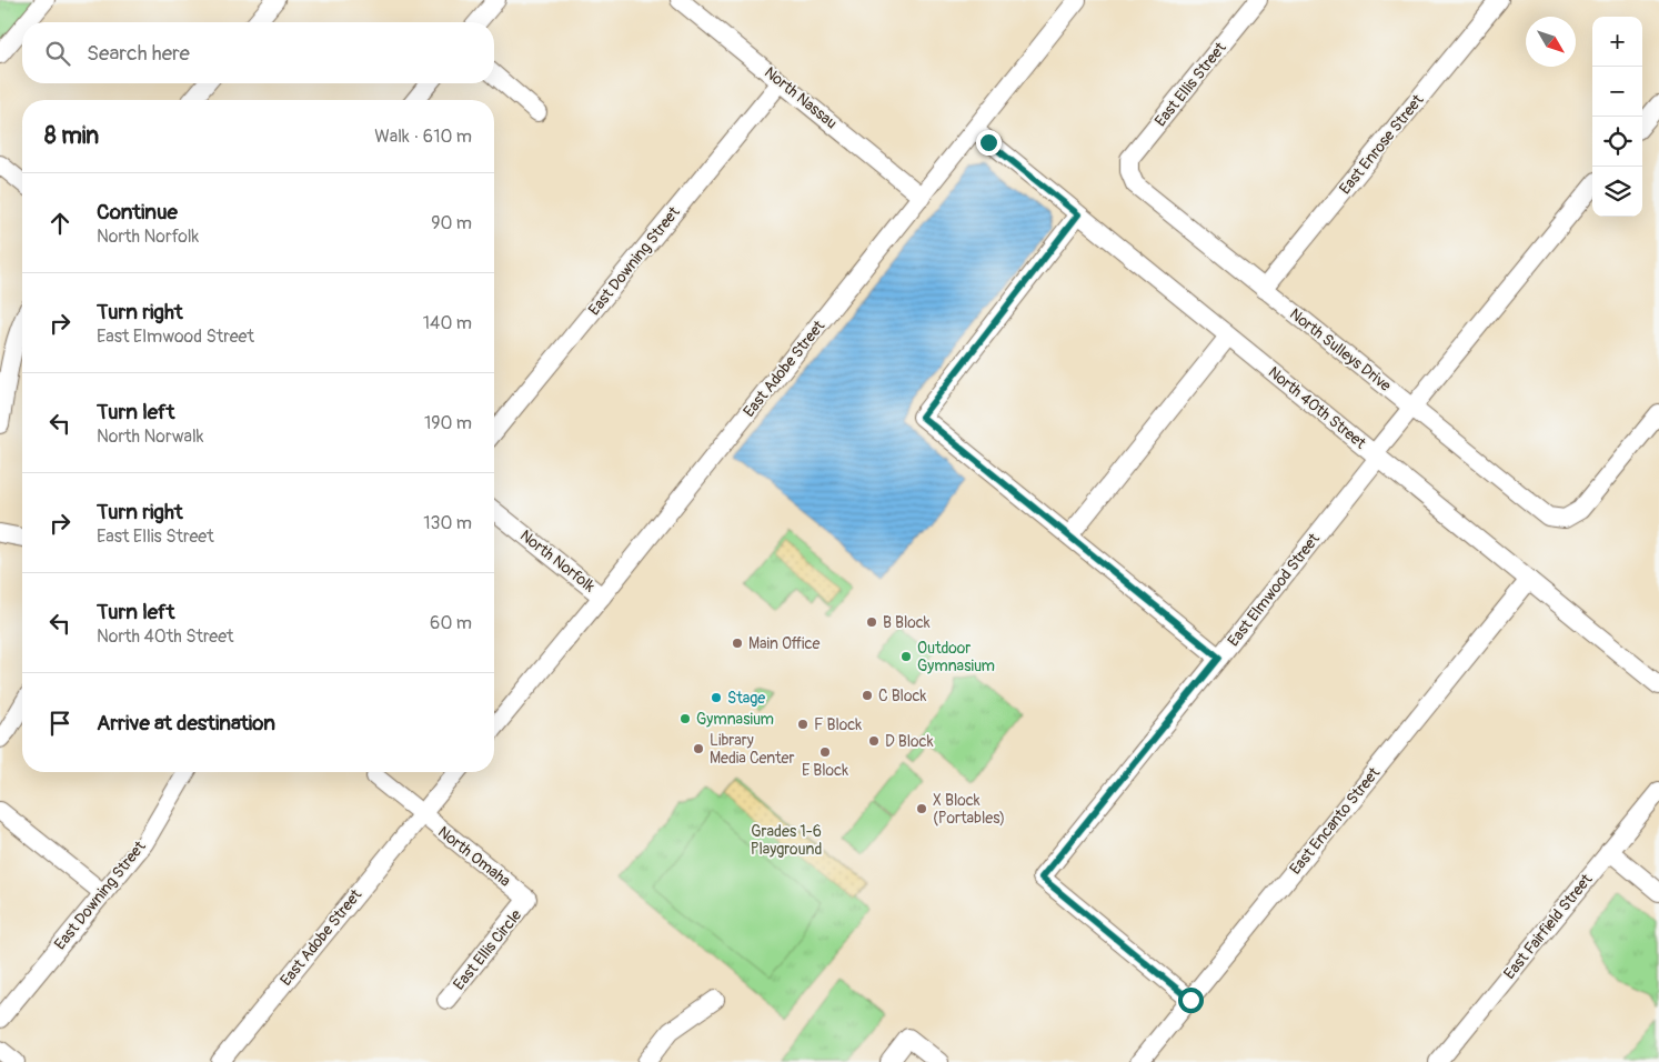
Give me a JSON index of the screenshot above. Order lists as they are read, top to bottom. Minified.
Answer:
{"streets":{"street":["East Ellis Street","North Nassau","East Enrose Street","East Downing Street","North Sulleys Drive","East Adobe Street","North 40th Street","North Norfolk","East Elmwood Street","East Encanto Street","North Omaha","East Fairfield Street","East Ellis Circle"]},"crossings":[["East Ellis Street","North Sulleys Drive"],["North Nassau","East Downing Street"],["North Nassau","East Adobe Street"],["East Enrose Street","North Sulleys Drive"],["North Sulleys Drive","East Elmwood Street"],["East Adobe Street","North 40th Street"],["East Adobe Street","North Norfolk"],["East Adobe Street","North Omaha"],["North 40th Street","East Elmwood Street"],["North 40th Street","East Encanto Street"],["East Elmwood Street","East Encanto Street"],["North Omaha","East Ellis Circle"]],"parks":["Grades 1-6 Playground"],"places":["B Block","Main Office","Outdoor Gymnasium","C Block","Stage","Gymnasium","F Block","D Block","Library Media Center","E Block","X Block (Portables)"],"north":"bottom right","page":{"map_buttons":["+","−"],"search":"Search here","heading":["8 min","Walk · 610 m"],"list":[["Continue","North Norfolk","90 m"],["Turn right","East Elmwood Street","140 m"],["Turn left","North Norwalk","190 m"],["Turn right","East Ellis Street","130 m"],["Turn left","North 40th Street","60 m"],"Arrive at destination"]}}
